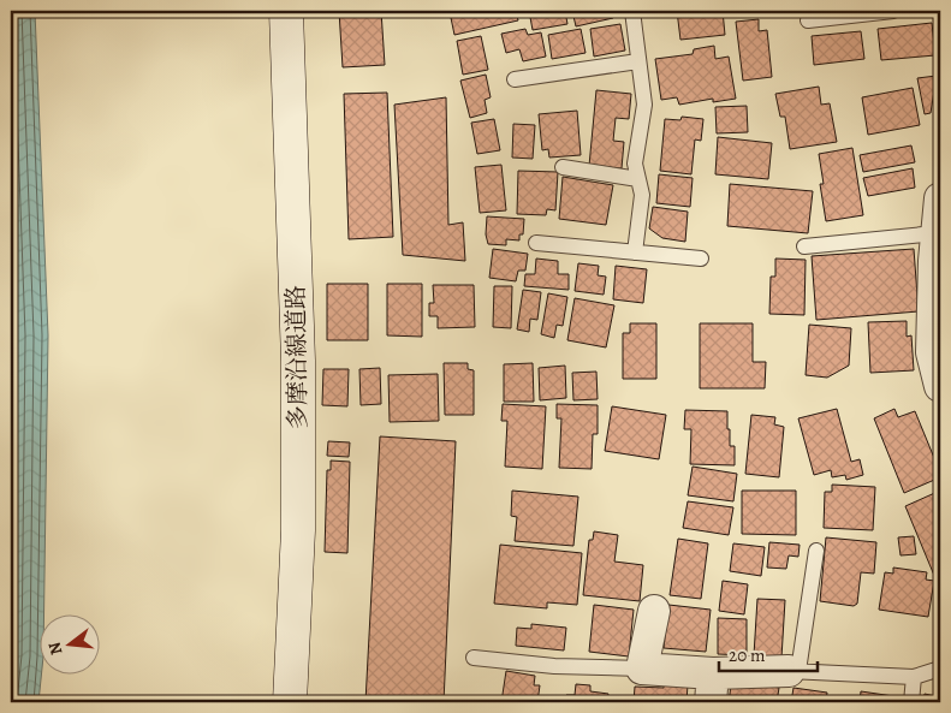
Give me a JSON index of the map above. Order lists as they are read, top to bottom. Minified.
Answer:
{"streets":{"street":["多摩沿線道路"]},"scale_bar":"20 m","north":"left"}
